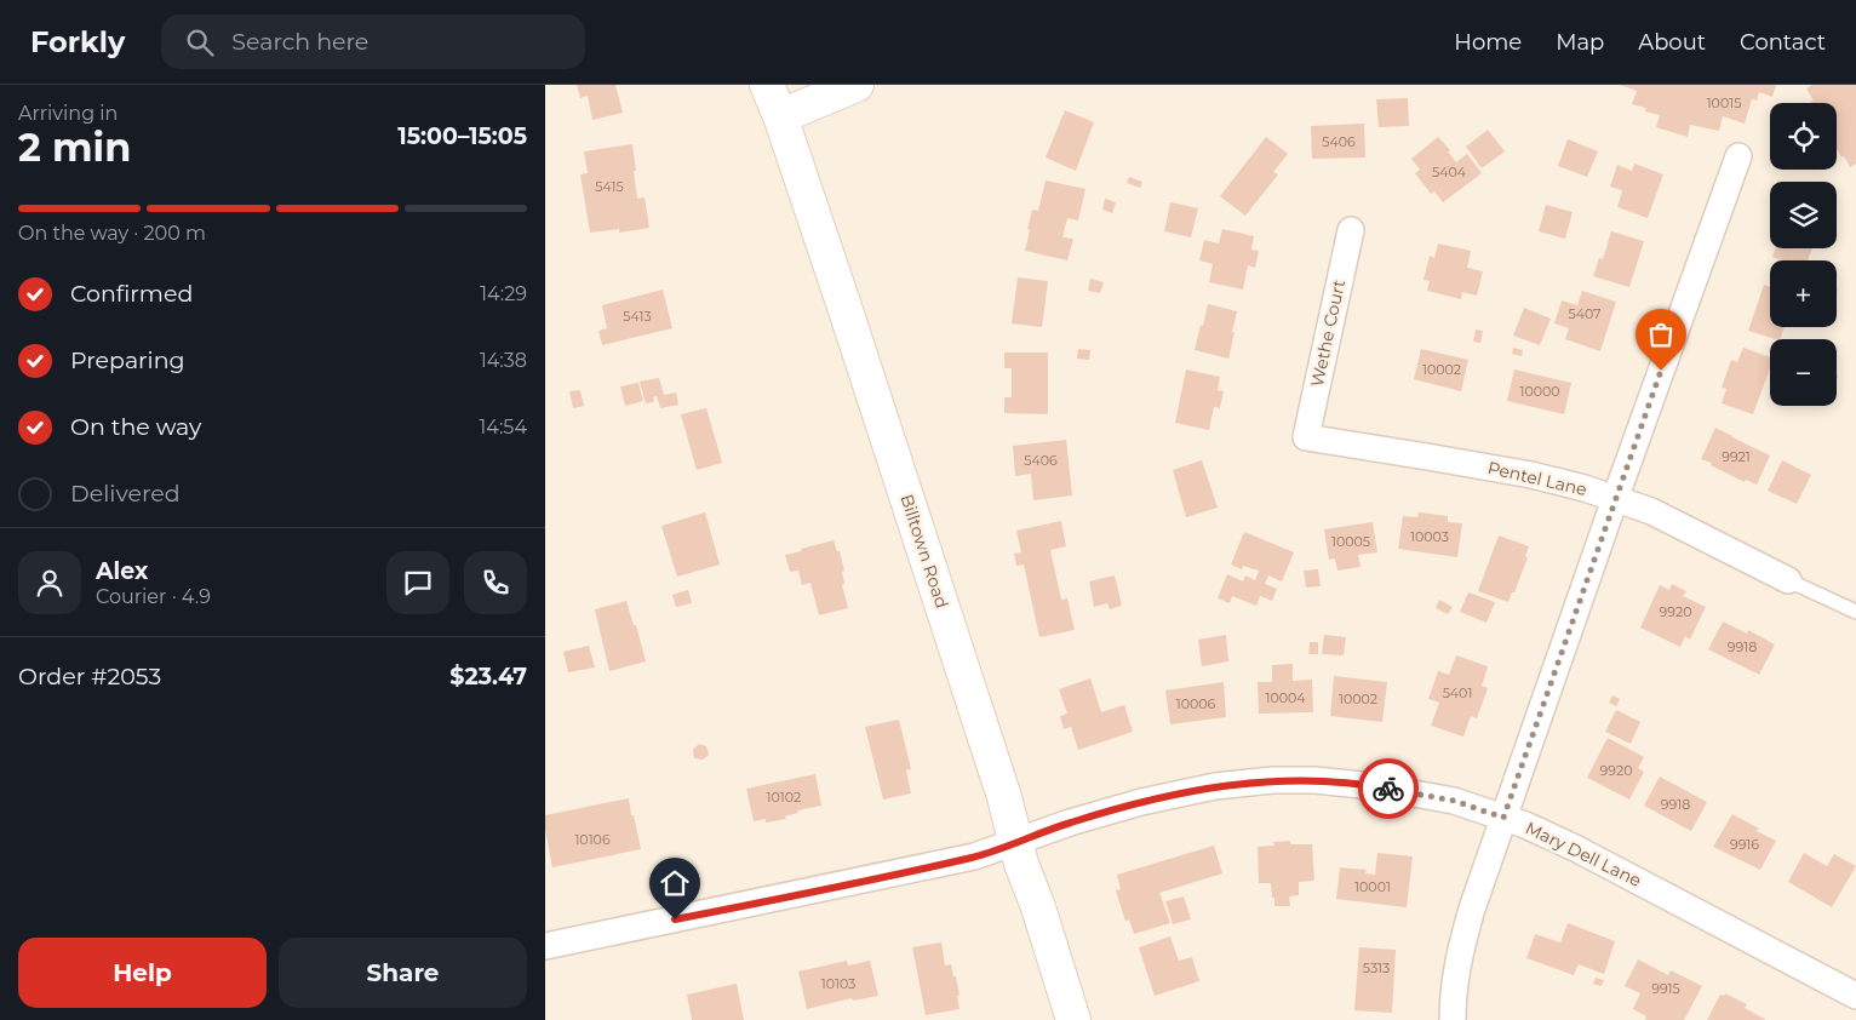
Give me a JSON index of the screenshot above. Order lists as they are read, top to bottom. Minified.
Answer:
{"streets":{"main road":["Billtown Road"],"street":["Wethe Court","Pentel Lane","Mary Dell Lane"]},"crossings":[["Wethe Court","Pentel Lane"],["Billtown Road","Mary Dell Lane"]],"house_numbers":["10015","5406","5404","5415","5407","5413","10002","10000","9921","5406","10003","10005","9920","9918","5401","10004","10002","10006","9920","10102","9918","10106","9916","10001","5313","10103","9915"],"page":{"header":"Forkly","search":"Search here","nav":["Home","Map","About","Contact"],"heading":["2 min","Arriving in","15:00–15:05"],"panel":["Alex","Courier · 4.9","Order #2053","$23.47"],"map_buttons":["+","−"],"bar":"On the way · 200 m","list":[["Confirmed","14:29"],["Preparing","14:38"],["On the way","14:54"],"Delivered"],"buttons":["Help","Share"]}}
